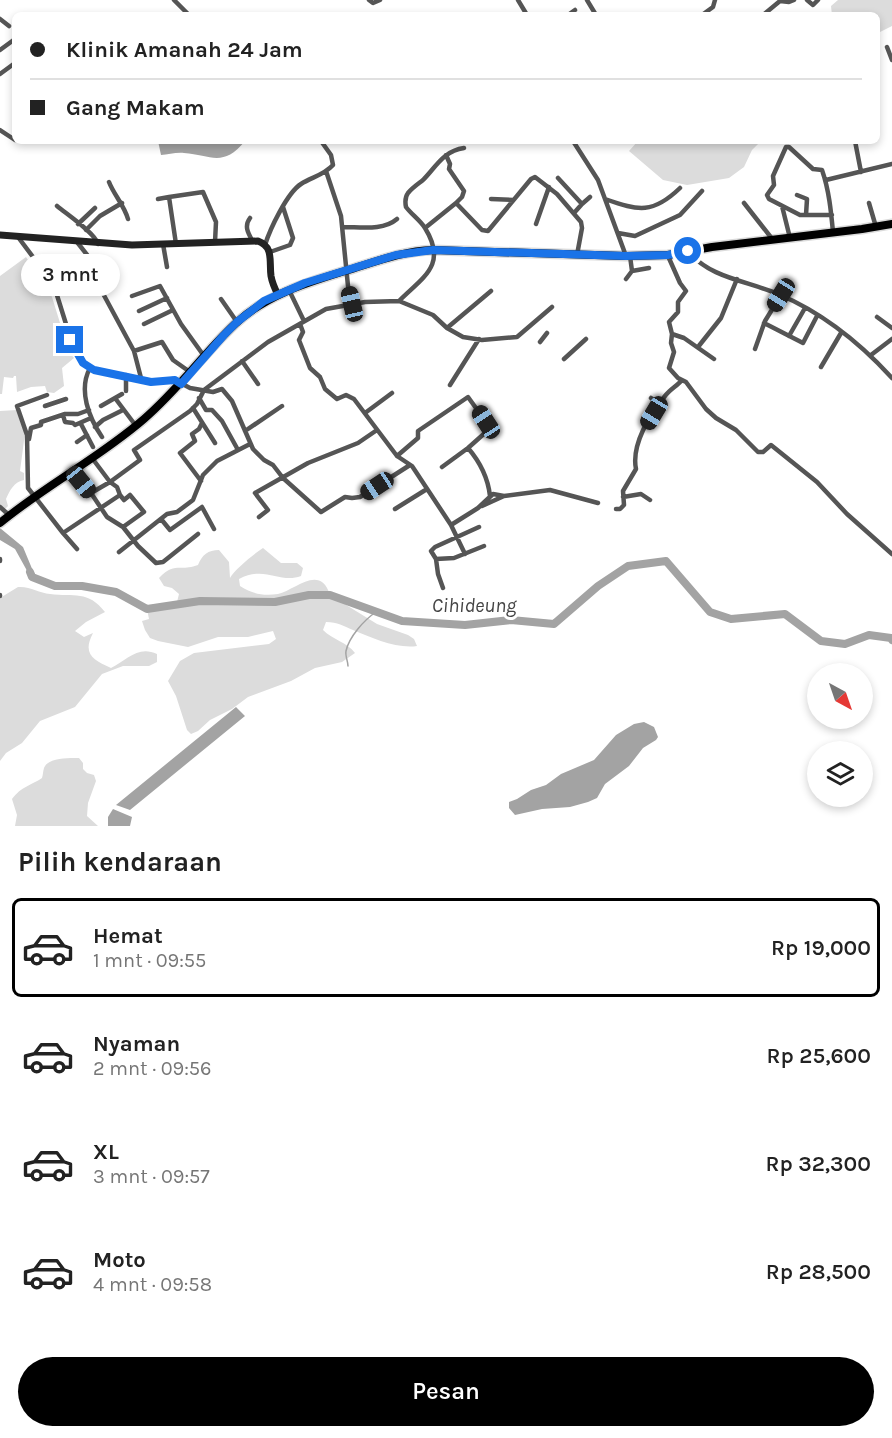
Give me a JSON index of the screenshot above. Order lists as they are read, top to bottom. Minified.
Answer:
{"water":["Cihideung"],"north":"bottom right","page":{"banner":["Klinik Amanah 24 Jam","Gang Makam"],"bubble":"3 mnt","heading":"Pilih kendaraan","list":[{"name":"Hemat","note":"1 mnt · 09:55","value":"Rp 19,000"},{"name":"Nyaman","note":"2 mnt · 09:56","value":"Rp 25,600"},{"name":"XL","note":"3 mnt · 09:57","value":"Rp 32,300"},{"name":"Moto","note":"4 mnt · 09:58","value":"Rp 28,500"}],"buttons":"Pesan"}}
